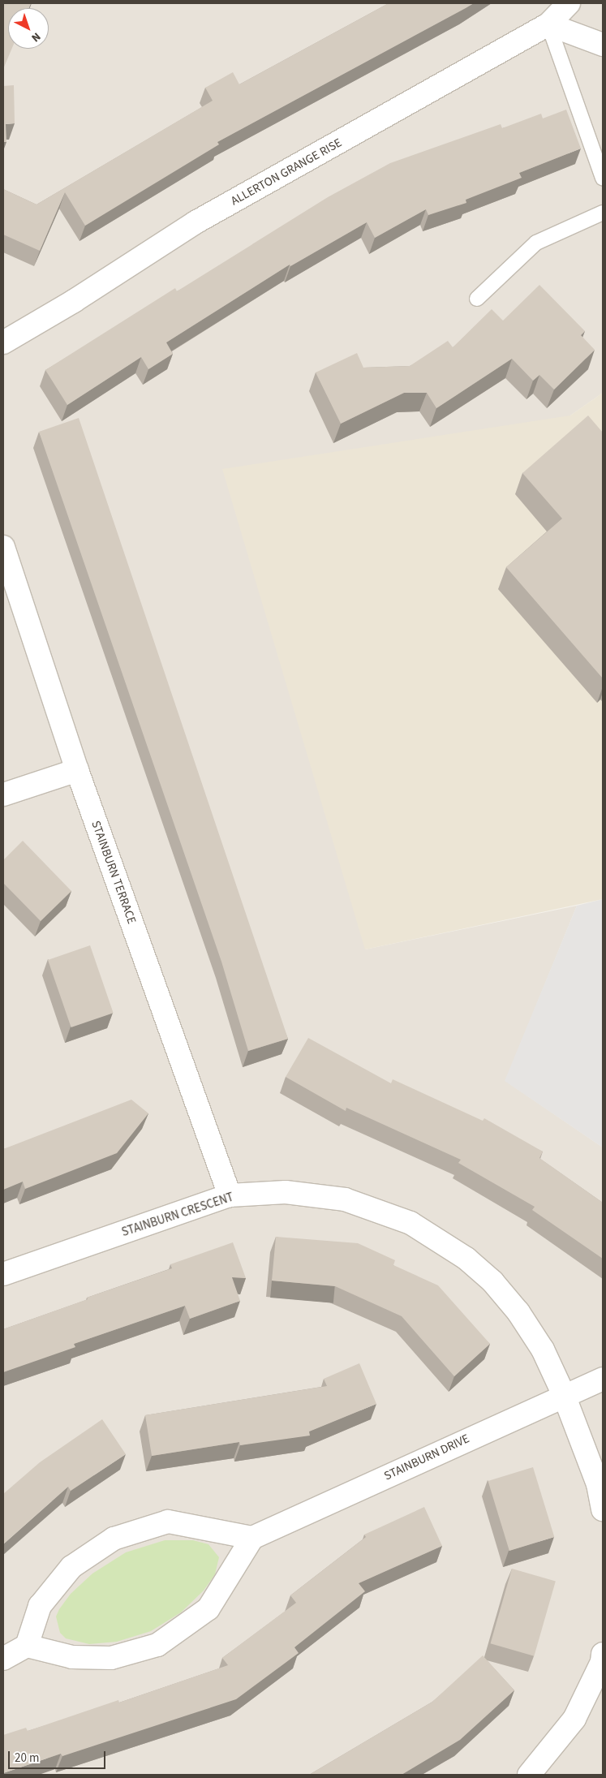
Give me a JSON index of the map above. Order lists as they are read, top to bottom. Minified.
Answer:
{"streets":{"street":["ALLERTON GRANGE RISE","STAINBURN TERRACE","STAINBURN CRESCENT","STAINBURN DRIVE"]},"crossings":[["STAINBURN TERRACE","STAINBURN CRESCENT"],["STAINBURN CRESCENT","STAINBURN DRIVE"]],"scale_bar":"20 m","north":"bottom right"}
